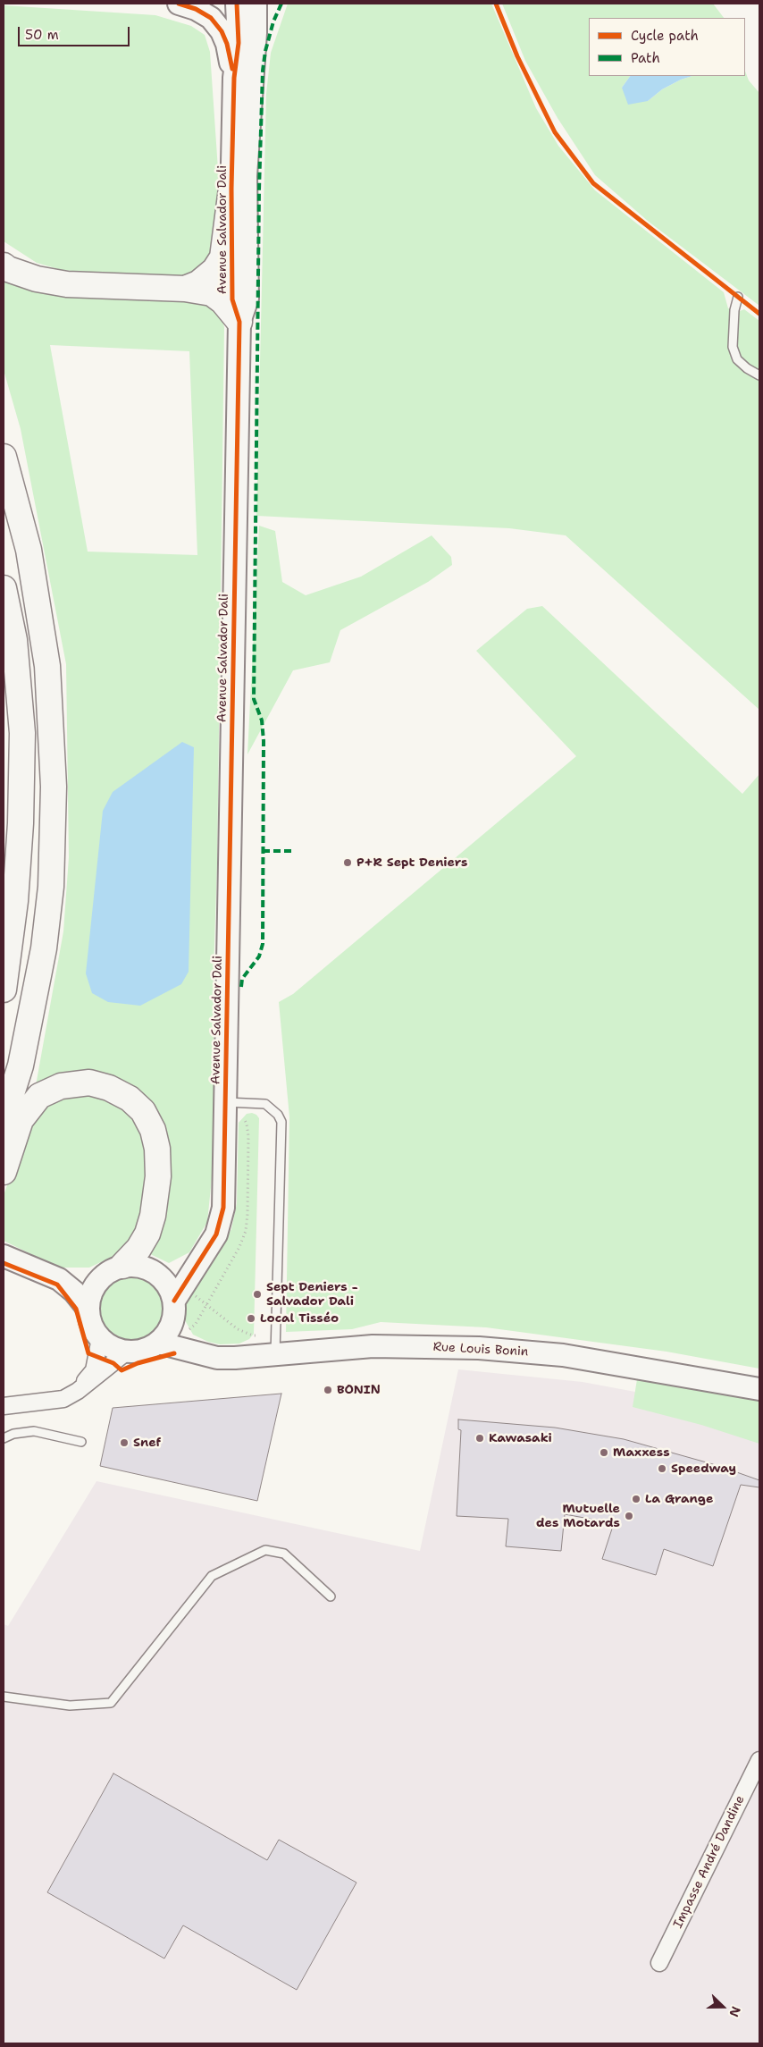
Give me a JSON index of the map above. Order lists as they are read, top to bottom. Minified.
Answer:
{"streets":{"street":["Avenue Salvador Dali","Rue Louis Bonin","Impasse André Dandine"]},"crossings":[["Avenue Salvador Dali","Rue Louis Bonin"]],"places":["P+R Sept Deniers","Sept Deniers - Salvador Dali","Local Tisséo","BONIN","Kawasaki","Snef","Maxxess","Speedway","La Grange","Mutuelle des Motards"],"legend":["Cycle path","Path"],"scale_bar":"50 m","north":"right"}
